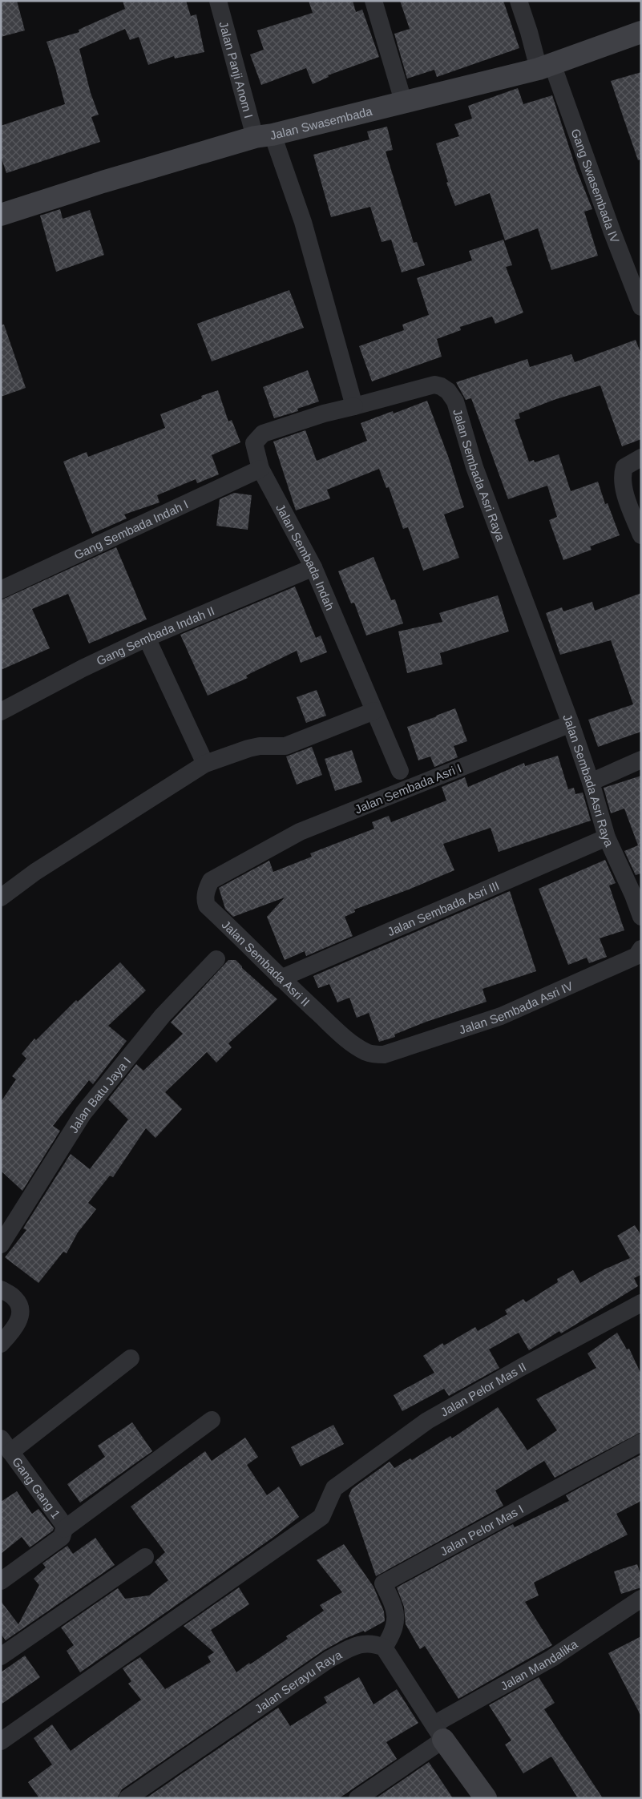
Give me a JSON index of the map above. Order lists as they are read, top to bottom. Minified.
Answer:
{"streets":{"street":["Jalan Panji Anom I","Jalan Swasembada","Gang Swasembada IV","Jalan Sembada Asri Raya","Gang Sembada Indah I","Jalan Sembada Indah","Gang Sembada Indah II","Jalan Sembada Asri I","Jalan Sembada Asri III","Jalan Sembada Asri II","Jalan Sembada Asri IV","Jalan Batu Jaya I","Jalan Pelor Mas II","Gang Gang 1","Jalan Pelor Mas I","Jalan Mandalika","Jalan Serayu Raya"]},"crossings":[["Jalan Panji Anom I","Jalan Swasembada"],["Jalan Swasembada","Gang Swasembada IV"],["Jalan Sembada Asri Raya","Jalan Sembada Indah"],["Jalan Sembada Asri Raya","Jalan Sembada Asri I"],["Jalan Sembada Asri Raya","Jalan Sembada Asri III"],["Gang Sembada Indah I","Jalan Sembada Indah"],["Jalan Sembada Indah","Gang Sembada Indah II"],["Jalan Sembada Asri I","Jalan Sembada Asri II"],["Jalan Sembada Asri III","Jalan Sembada Asri II"],["Jalan Sembada Asri II","Jalan Sembada Asri IV"],["Jalan Pelor Mas I","Jalan Serayu Raya"]]}
